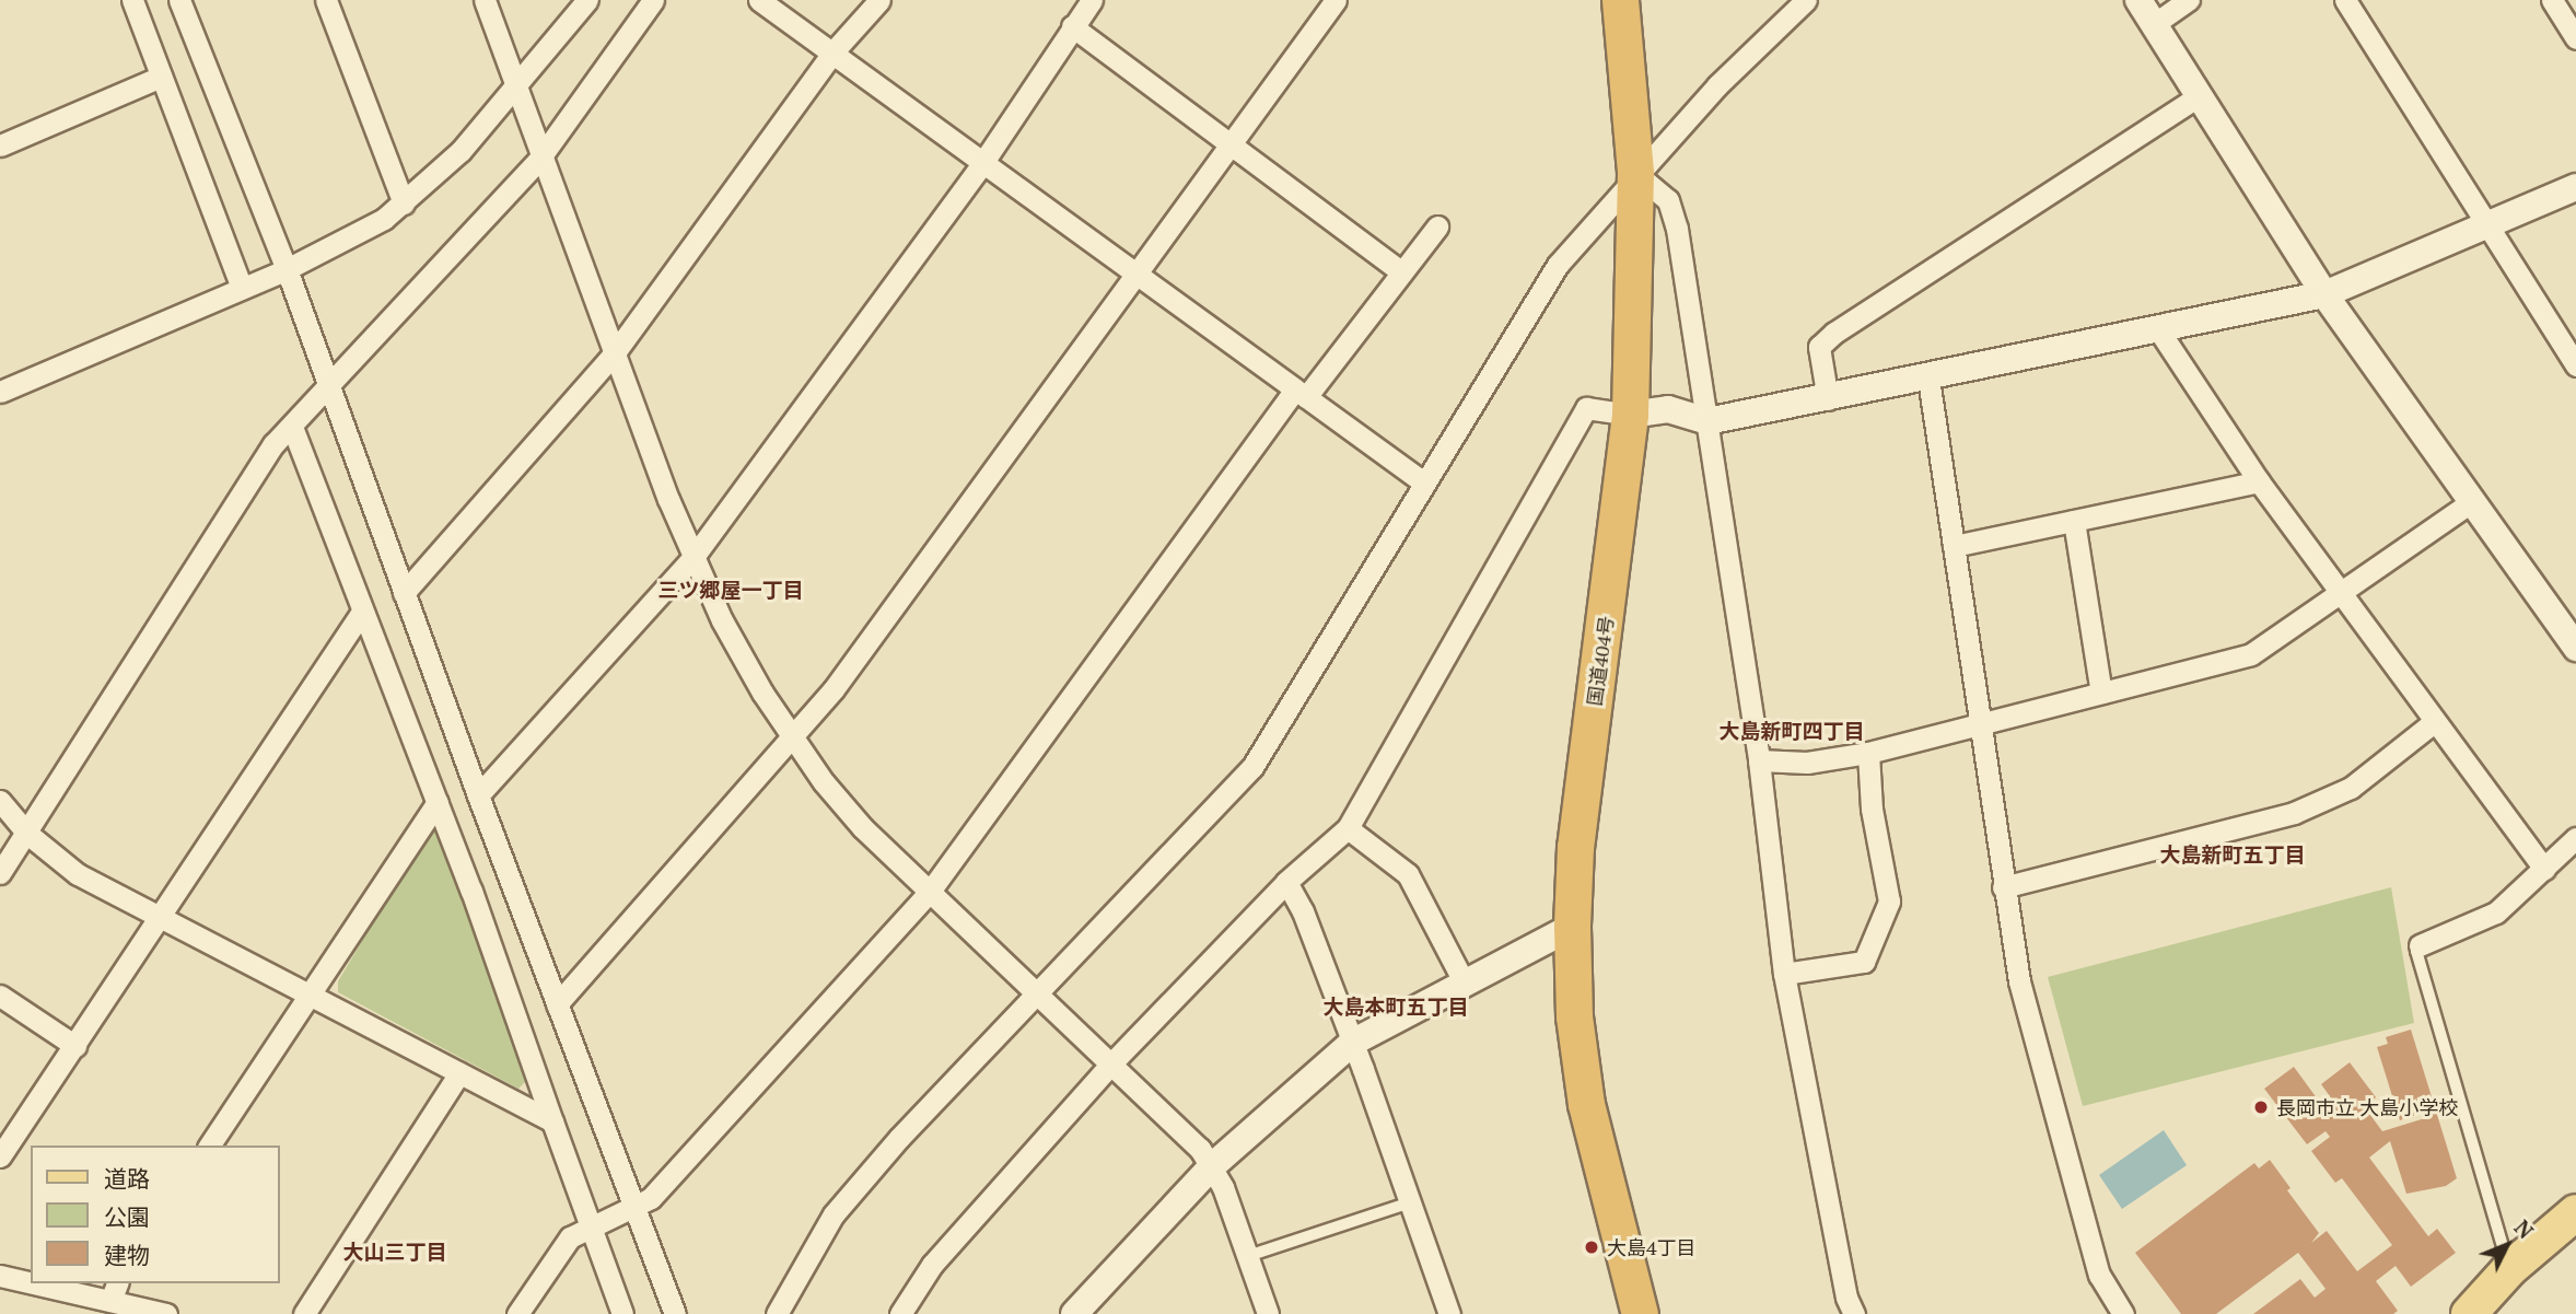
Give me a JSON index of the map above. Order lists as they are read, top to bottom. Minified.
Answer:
{"streets":{"highway":["国道404号"]},"districts":["三ツ郷屋一丁目","大島新町四丁目","大島新町五丁目","大島本町五丁目","大山三丁目"],"places":["長岡市立 大島小学校","大島4丁目"],"legend":["道路","公園","建物"],"north":"top right"}
